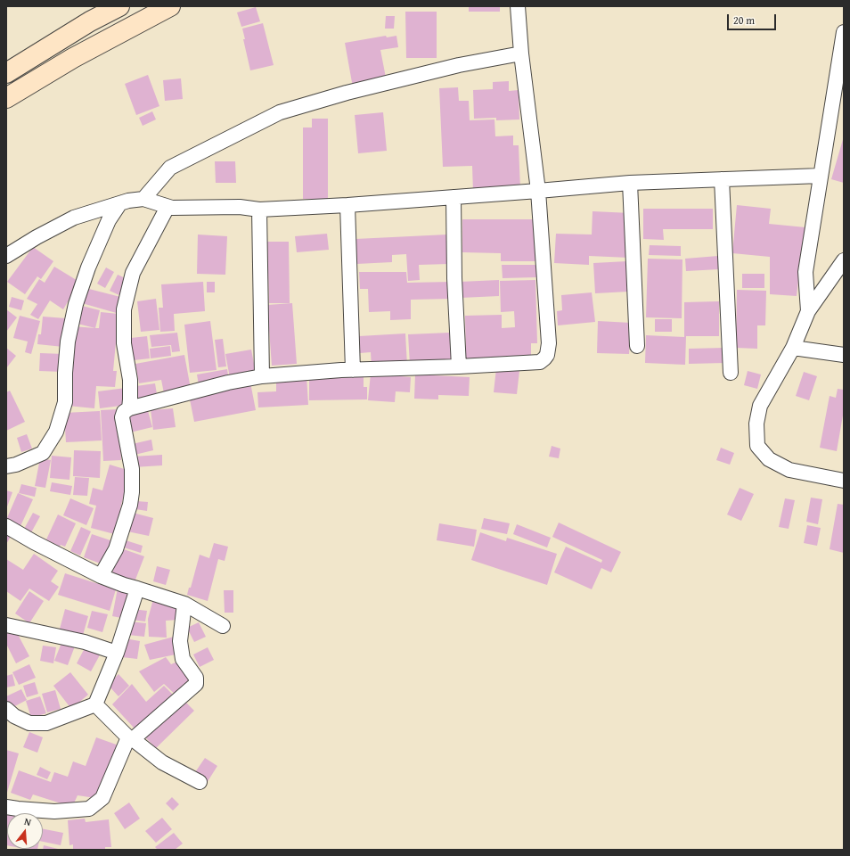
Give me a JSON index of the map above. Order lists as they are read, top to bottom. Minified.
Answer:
{"scale_bar":"20 m","north":"top"}
